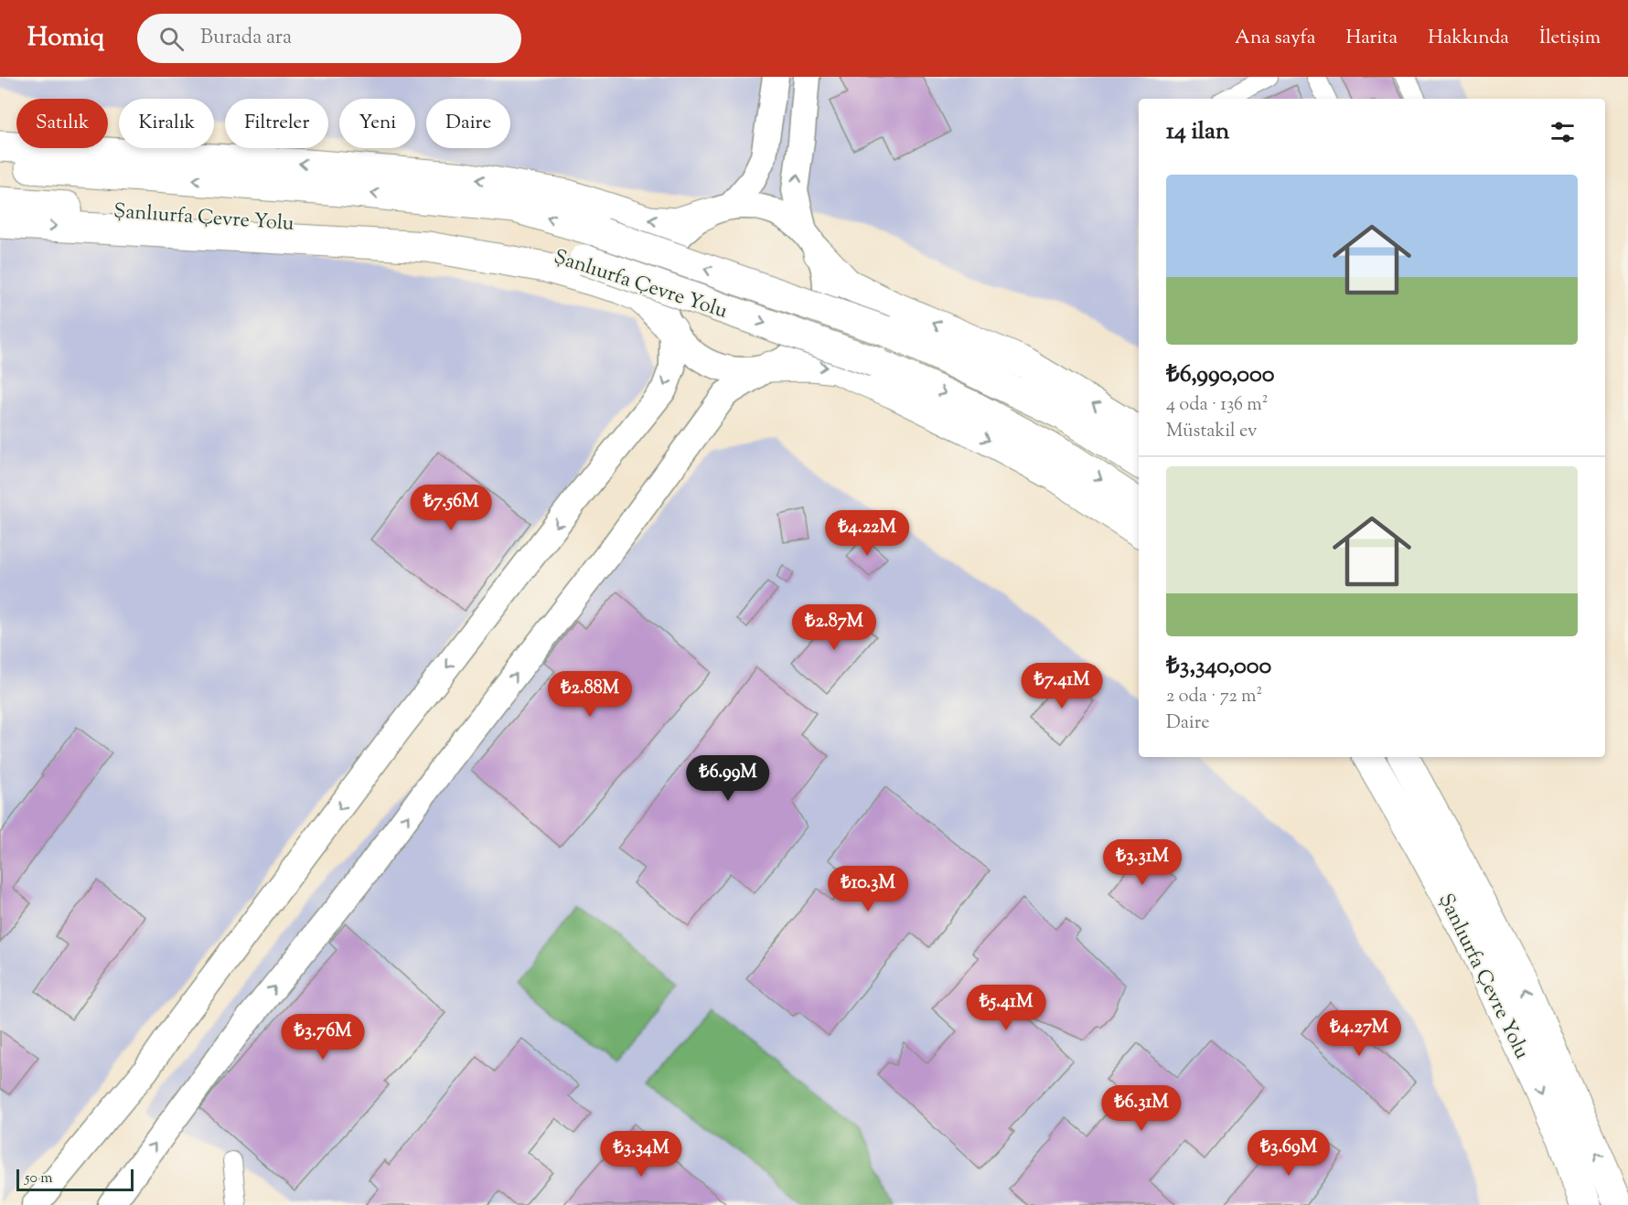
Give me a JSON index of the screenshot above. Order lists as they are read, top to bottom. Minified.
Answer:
{"streets":{"highway":["Şanlıurfa Çevre Yolu"]},"scale_bar":"50 m","page":{"header":"Homiq","search":"Burada ara","nav":["Ana sayfa","Harita","Hakkında","İletişim"],"chip":["Satılık","Kiralık","Filtreler","Yeni","Daire"],"heading":"14 ilan","list":[{"name":"₺6,990,000","note":"4 oda · 136 m² · Müstakil ev"},{"name":"₺3,340,000","note":"2 oda · 72 m² · Daire"}],"price":["₺7.56M","₺4.22M","₺2.87M","₺7.41M","₺2.88M","₺6.99M","₺3.31M","₺10.3M","₺5.41M","₺4.27M","₺3.76M","₺6.31M","₺3.69M","₺3.34M"],"scale":"50 m"}}
